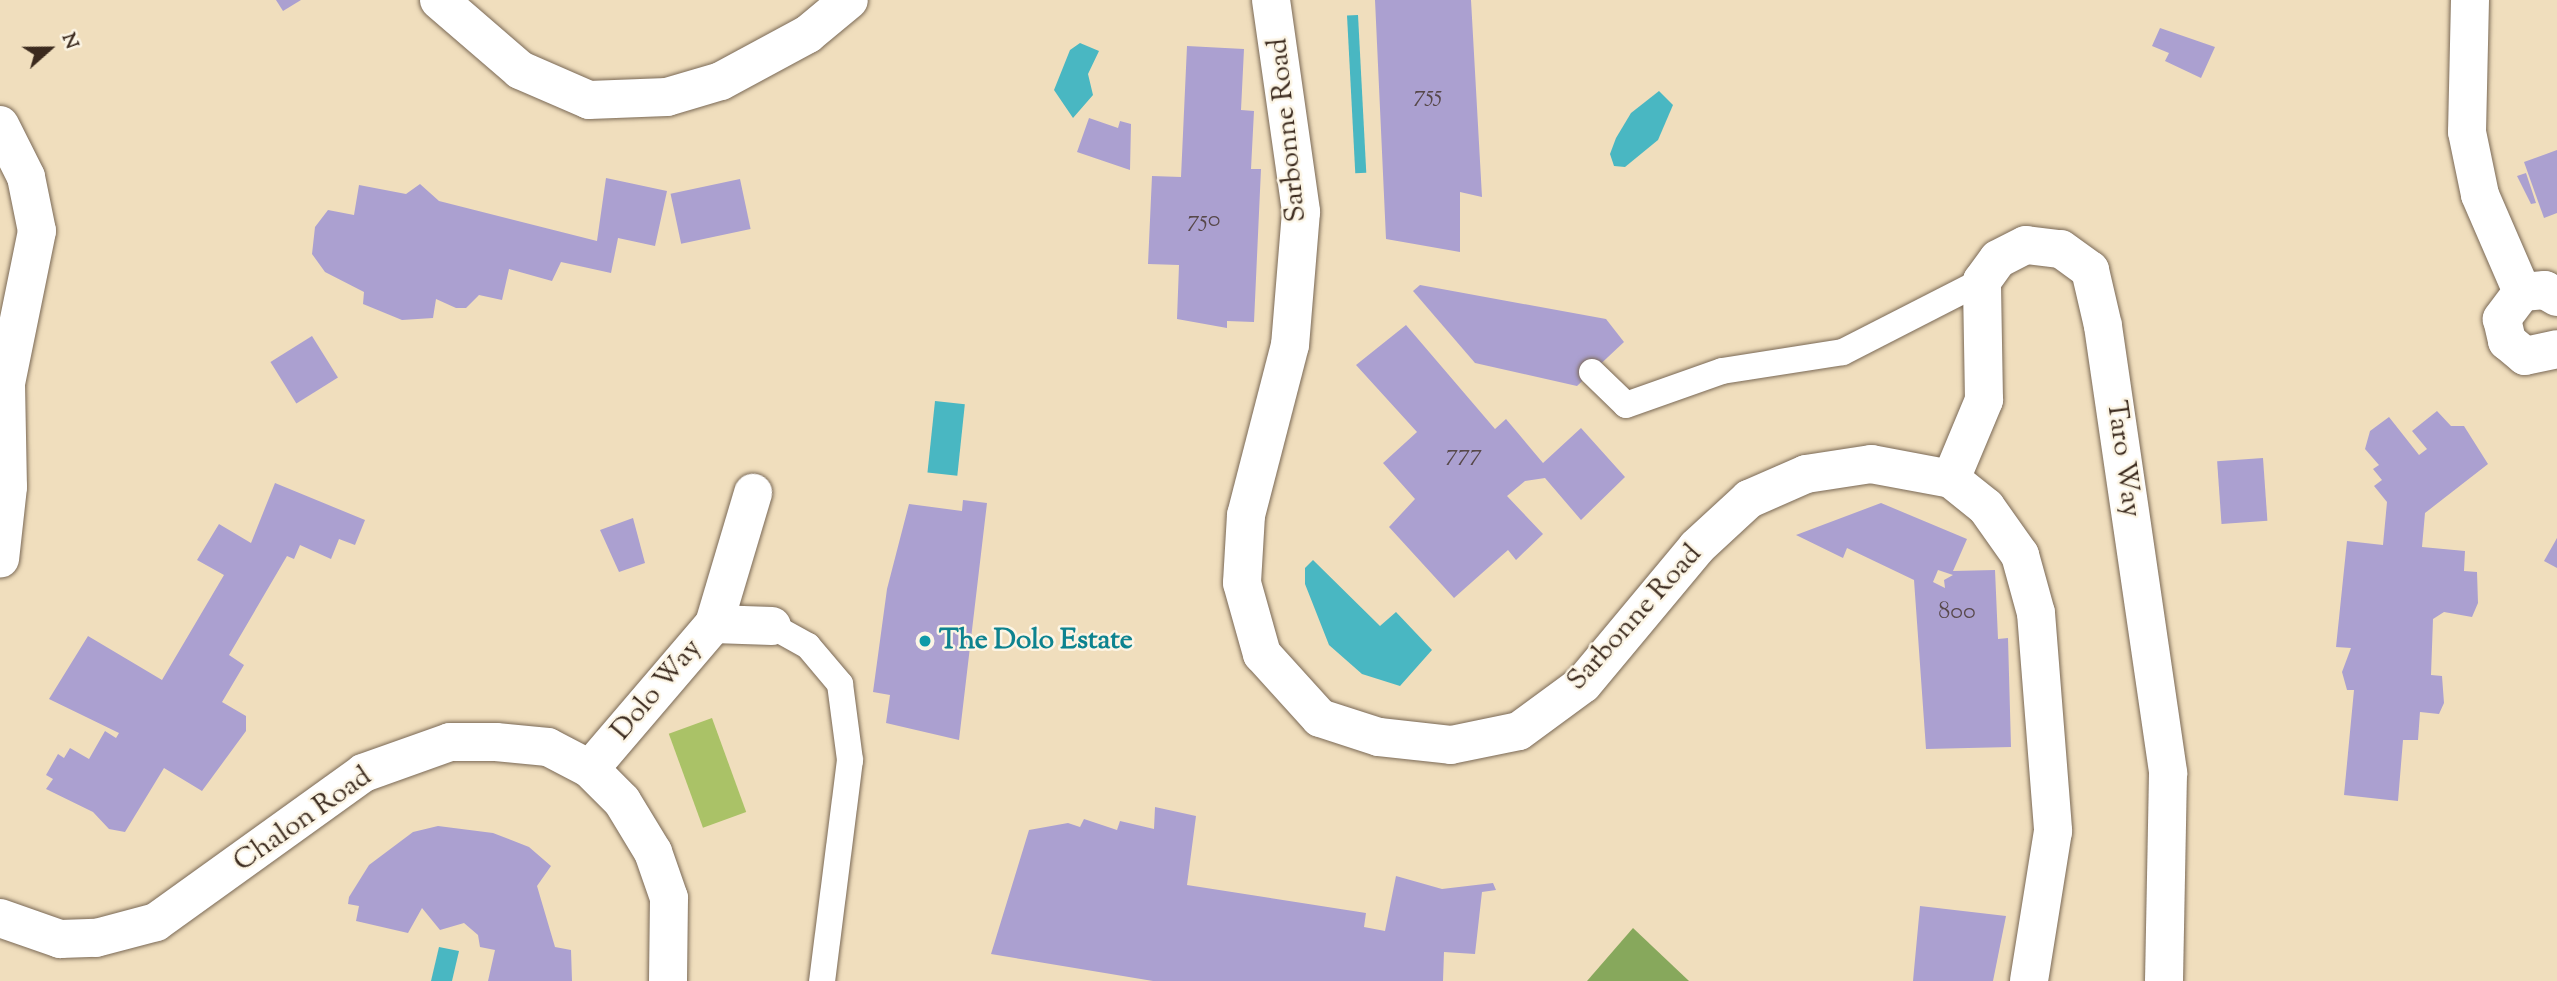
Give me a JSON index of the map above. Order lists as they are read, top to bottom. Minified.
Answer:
{"streets":{"street":["Sarbonne Road","Taro Way","Dolo Way","Chalon Road"]},"crossings":[["Dolo Way","Chalon Road"]],"places":["The Dolo Estate"],"house_numbers":["755","750","777","800"],"north":"right"}
